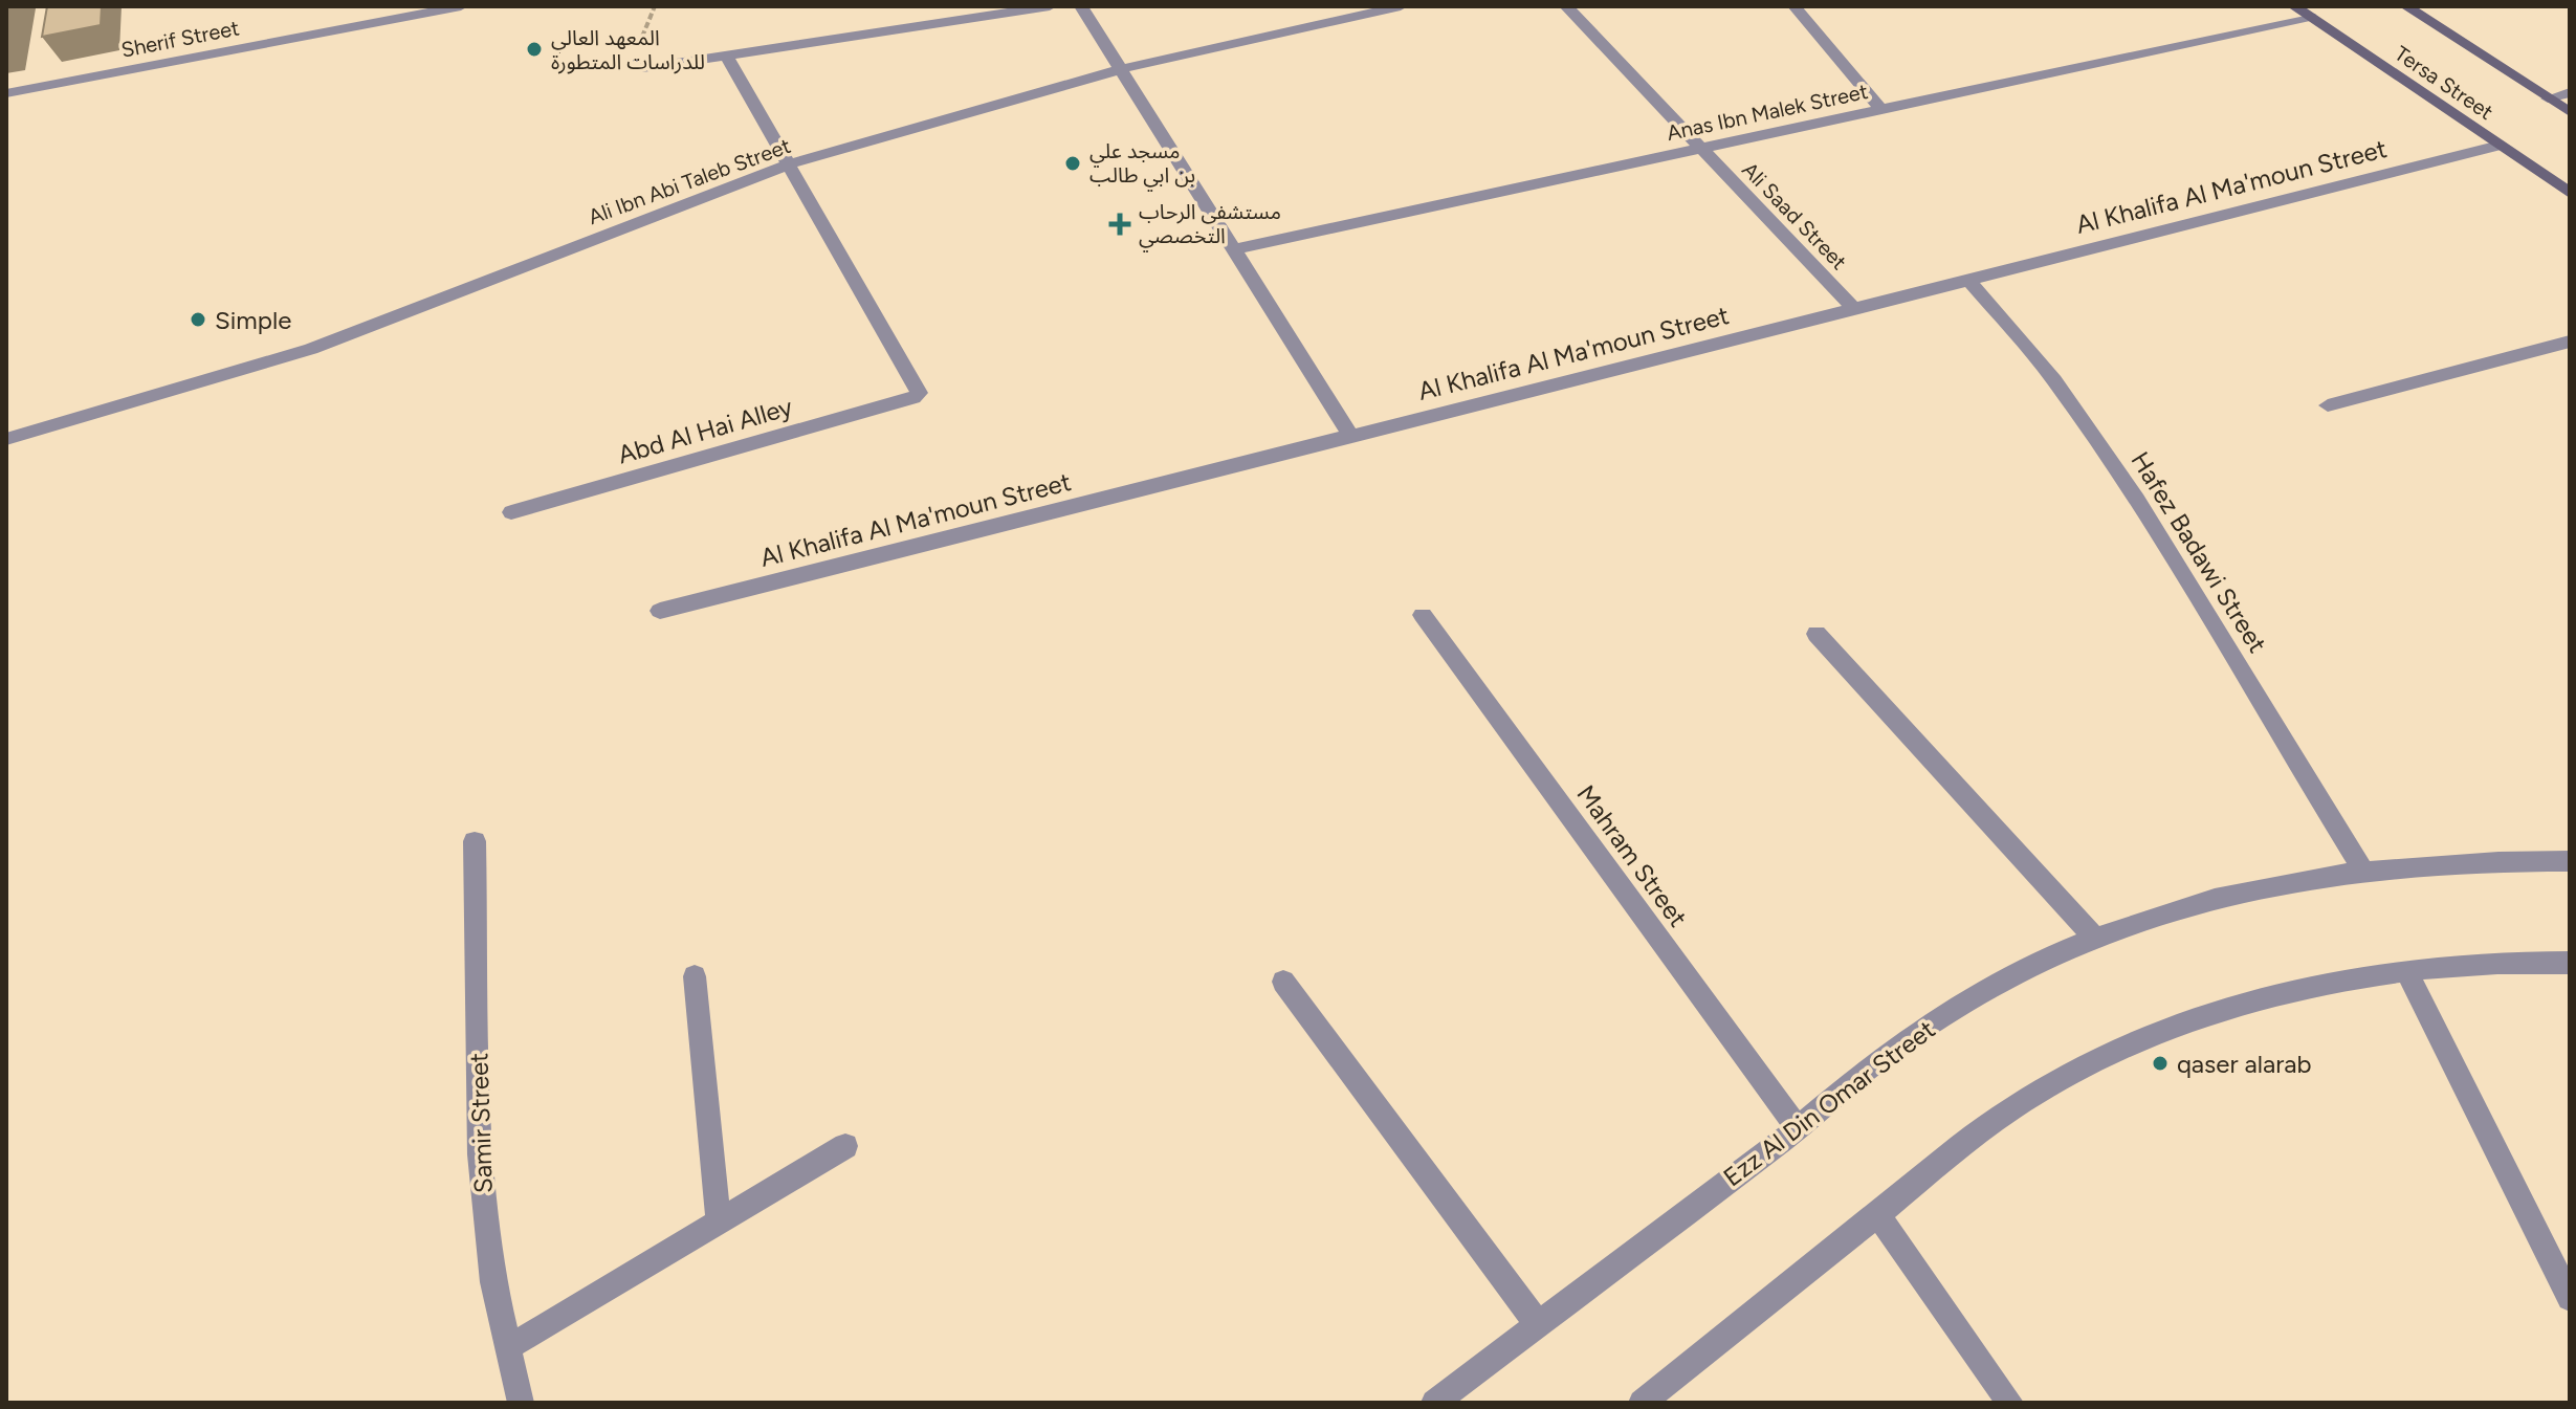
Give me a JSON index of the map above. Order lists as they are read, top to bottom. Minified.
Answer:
{"streets":{"main road":["Tersa Street"],"street":["Sherif Street","Anas Ibn Malek Street","Ali Ibn Abi Taleb Street","Al Khalifa Al Ma'moun Street","Ali Saad Street","Abd Al Hai Alley","Hafez Badawi Street","Mahram Street","Ezz Al Din Omar Street","Samir Street"]},"crossings":[["Tersa Street","Anas Ibn Malek Street"],["Tersa Street","Al Khalifa Al Ma'moun Street"],["Anas Ibn Malek Street","Ali Saad Street"],["Ali Ibn Abi Taleb Street","Abd Al Hai Alley"],["Al Khalifa Al Ma'moun Street","Ali Saad Street"],["Al Khalifa Al Ma'moun Street","Hafez Badawi Street"],["Hafez Badawi Street","Ezz Al Din Omar Street"],["Mahram Street","Ezz Al Din Omar Street"]],"places":{"other":["المعهد العالي للدراسات المتطورة","مسجد علي بن ابي طالب","Simple","qaser alarab"],"health":["مستشفى الرحاب التخصصي"]}}
